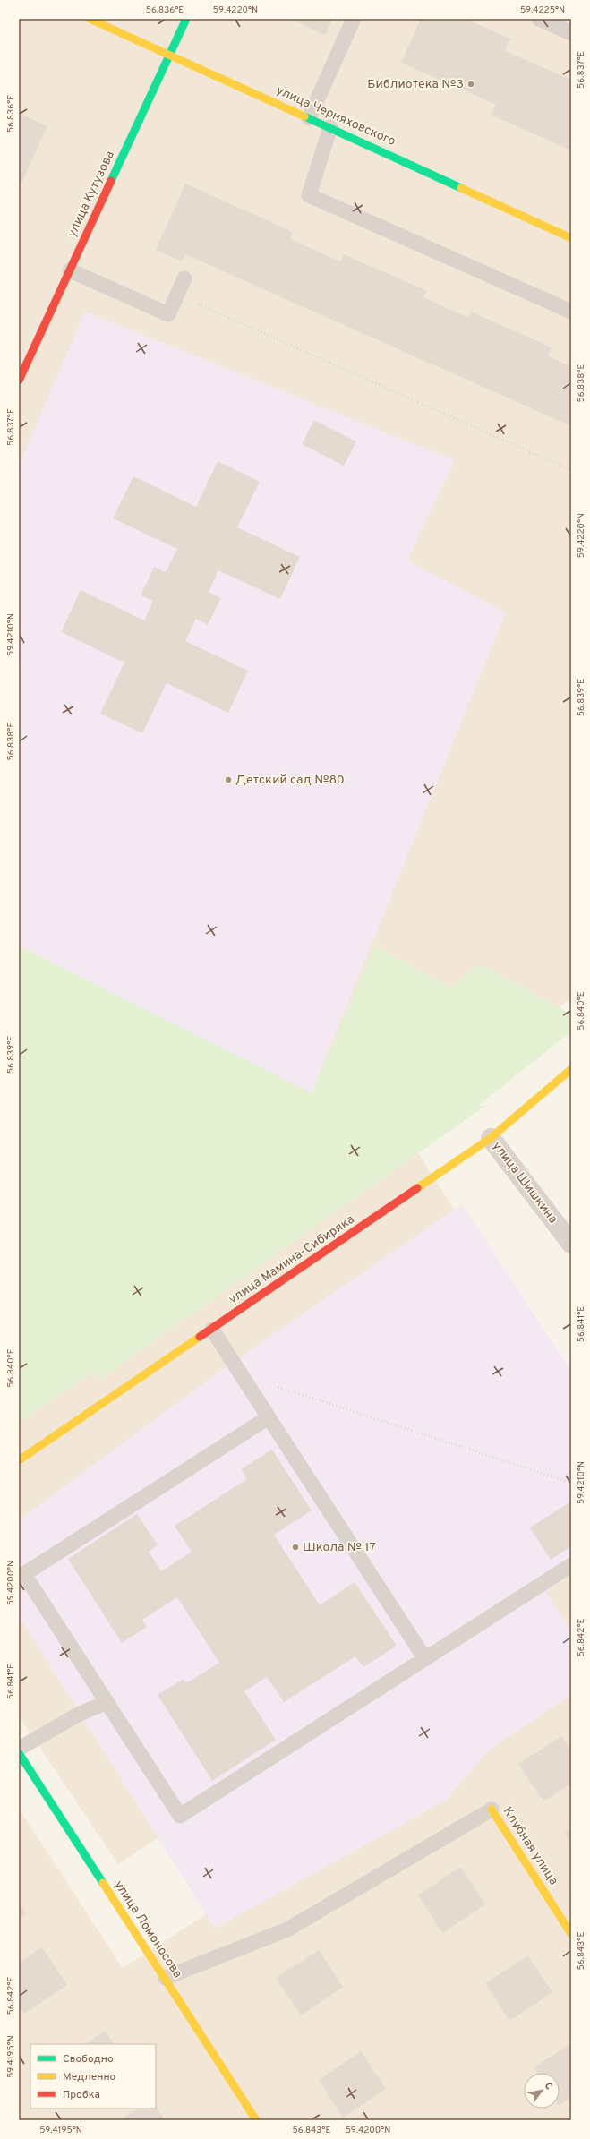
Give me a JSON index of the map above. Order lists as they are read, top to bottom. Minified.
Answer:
{"streets":{"street":["улица Черняховского","улица Кутузова","улица Шишкина","улица Мамина-Сибиряка","Клубная улица","улица Ломоносова"]},"crossings":[["улица Черняховского","улица Кутузова"],["улица Шишкина","улица Мамина-Сибиряка"]],"places":["Библиотека №3","Детский сад №80","Школа № 17"],"legend":["Свободно","Медленно","Пробка"],"north":"top right","coordinates":["56.836°E","59.4220°N","59.4225°N","56.837°E","56.838°E","59.4210°N","56.839°E","56.840°E","56.841°E","59.4200°N","56.842°E","56.843°E","59.4195°N"]}
